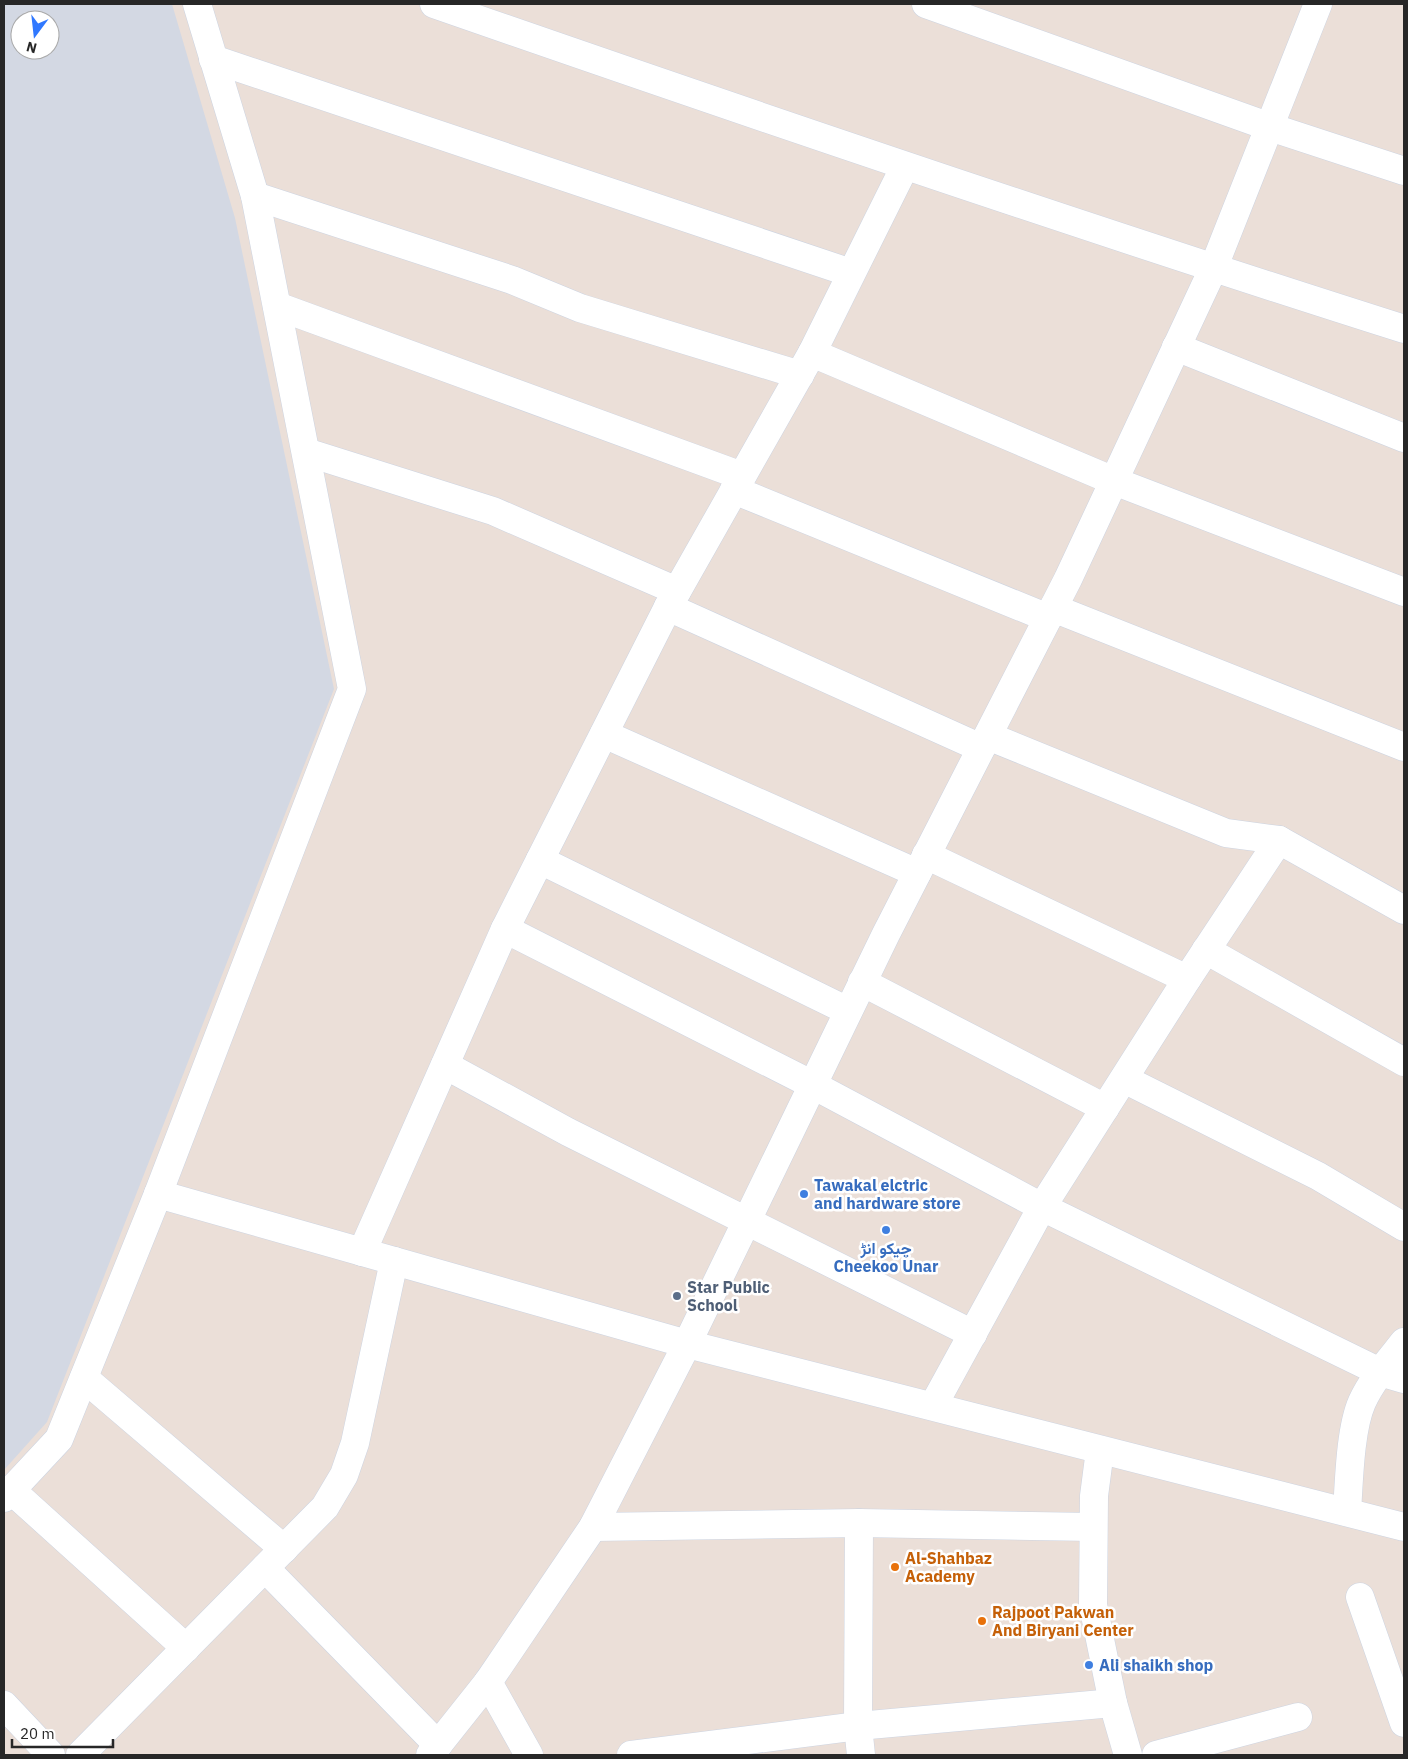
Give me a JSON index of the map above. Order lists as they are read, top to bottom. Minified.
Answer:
{"places":["Tawakal elctric and hardware store","چیکو انڑ Cheekoo Unar","Star Public School","Al-Shahbaz Academy","Rajpoot Pakwan And Biryani Center","Ali shaikh shop"],"scale_bar":"20 m","north":"bottom"}
